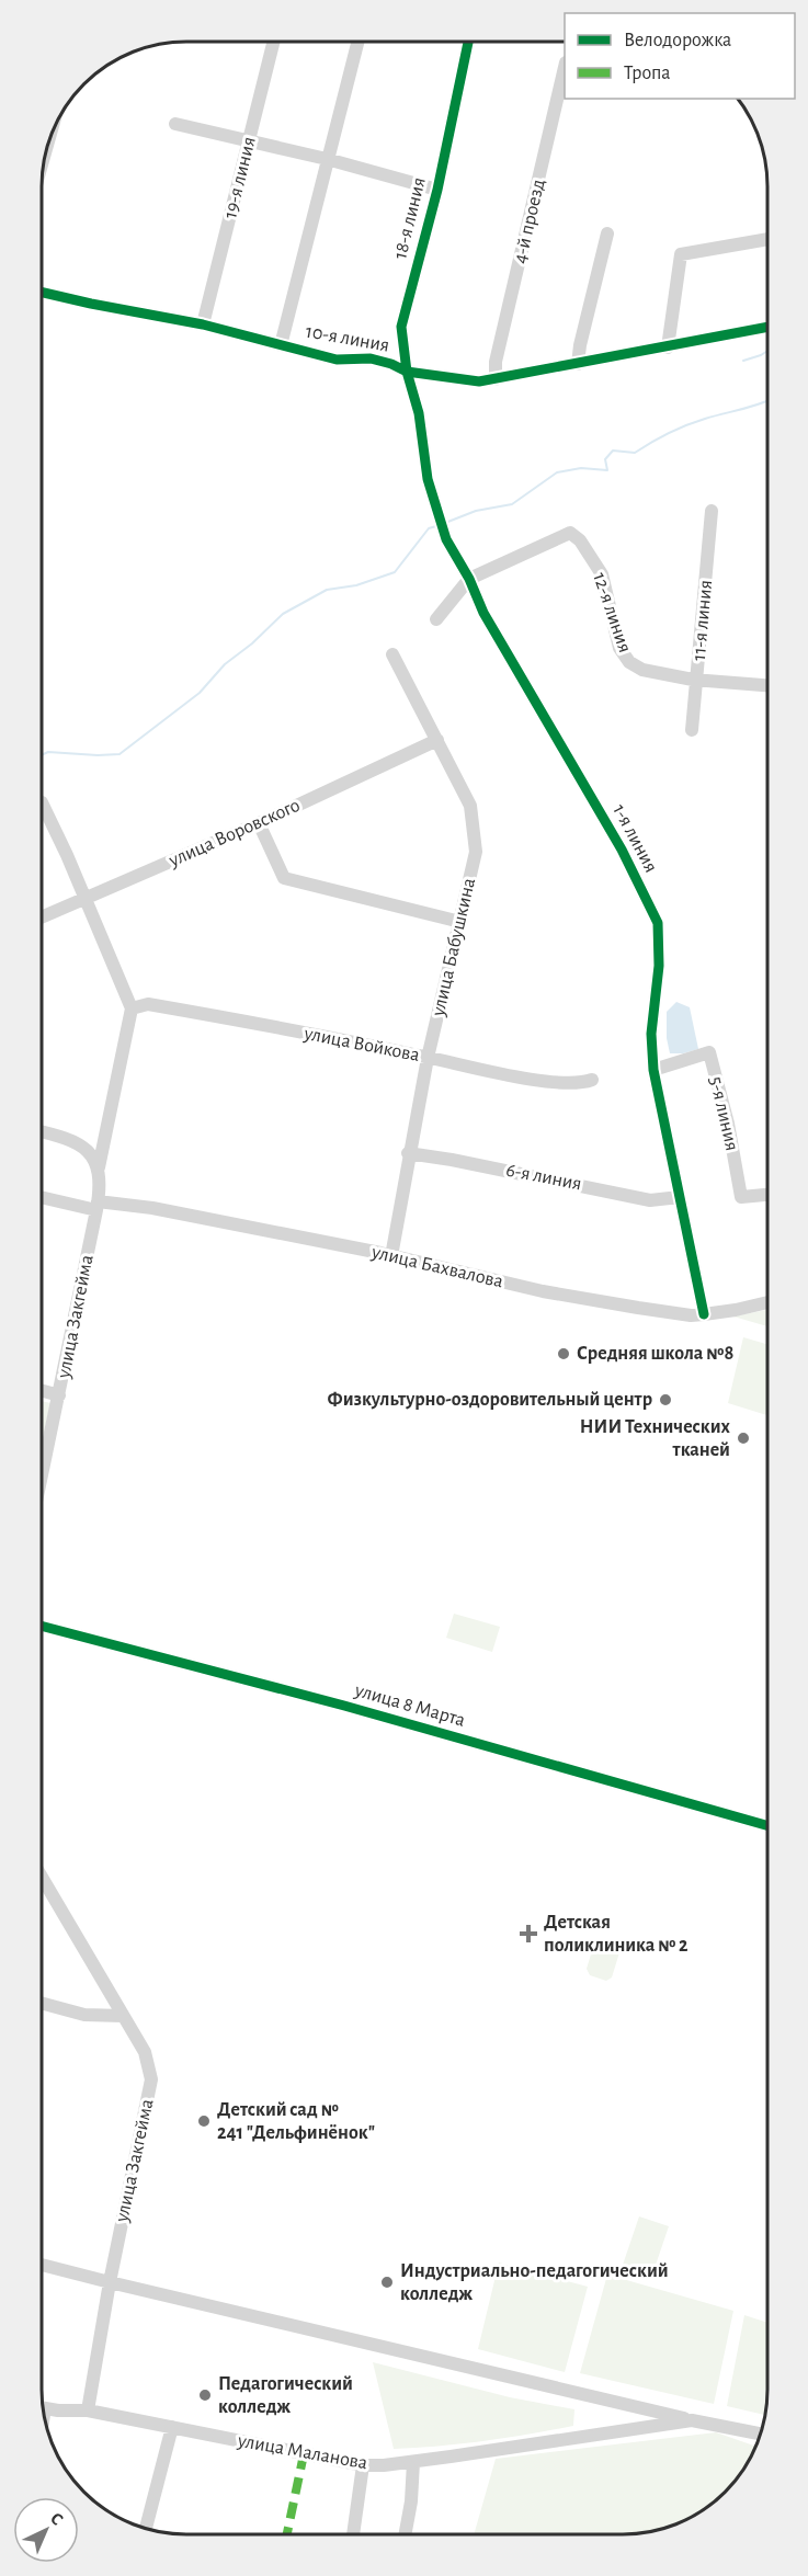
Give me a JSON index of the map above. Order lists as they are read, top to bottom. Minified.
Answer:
{"streets":{"street":["19-я линия","18-я линия","4-й проезд","10-я линия","12-я линия","11-я линия","улица Воровского","1-я линия","улица Бабушкина","улица Войкова","5-я линия","6-я линия","улица Бахвалова","улица Закгейма","улица 8 Марта","улица Маланова"]},"crossings":[["19-я линия","10-я линия"],["18-я линия","10-я линия"],["18-я линия","1-я линия"],["4-й проезд","10-я линия"],["12-я линия","11-я линия"],["12-я линия","1-я линия"],["улица Воровского","улица Бабушкина"],["1-я линия","5-я линия"],["1-я линия","6-я линия"],["1-я линия","улица Бахвалова"],["улица Бабушкина","улица Войкова"],["улица Бабушкина","6-я линия"],["улица Бабушкина","улица Бахвалова"],["улица Войкова","улица Закгейма"],["улица Бахвалова","улица Закгейма"],["улица Закгейма","улица Маланова"]],"places":{"other":["Средняя школа №8","Физкультурно-оздоровительный центр","НИИ Технических тканей","Детский сад № 241 \"Дельфинёнок\"","Индустриально-педагогический колледж","Педагогический колледж"],"health":["Детская поликлиника № 2"]},"legend":["Велодорожка","Тропа"],"north":"top right"}
